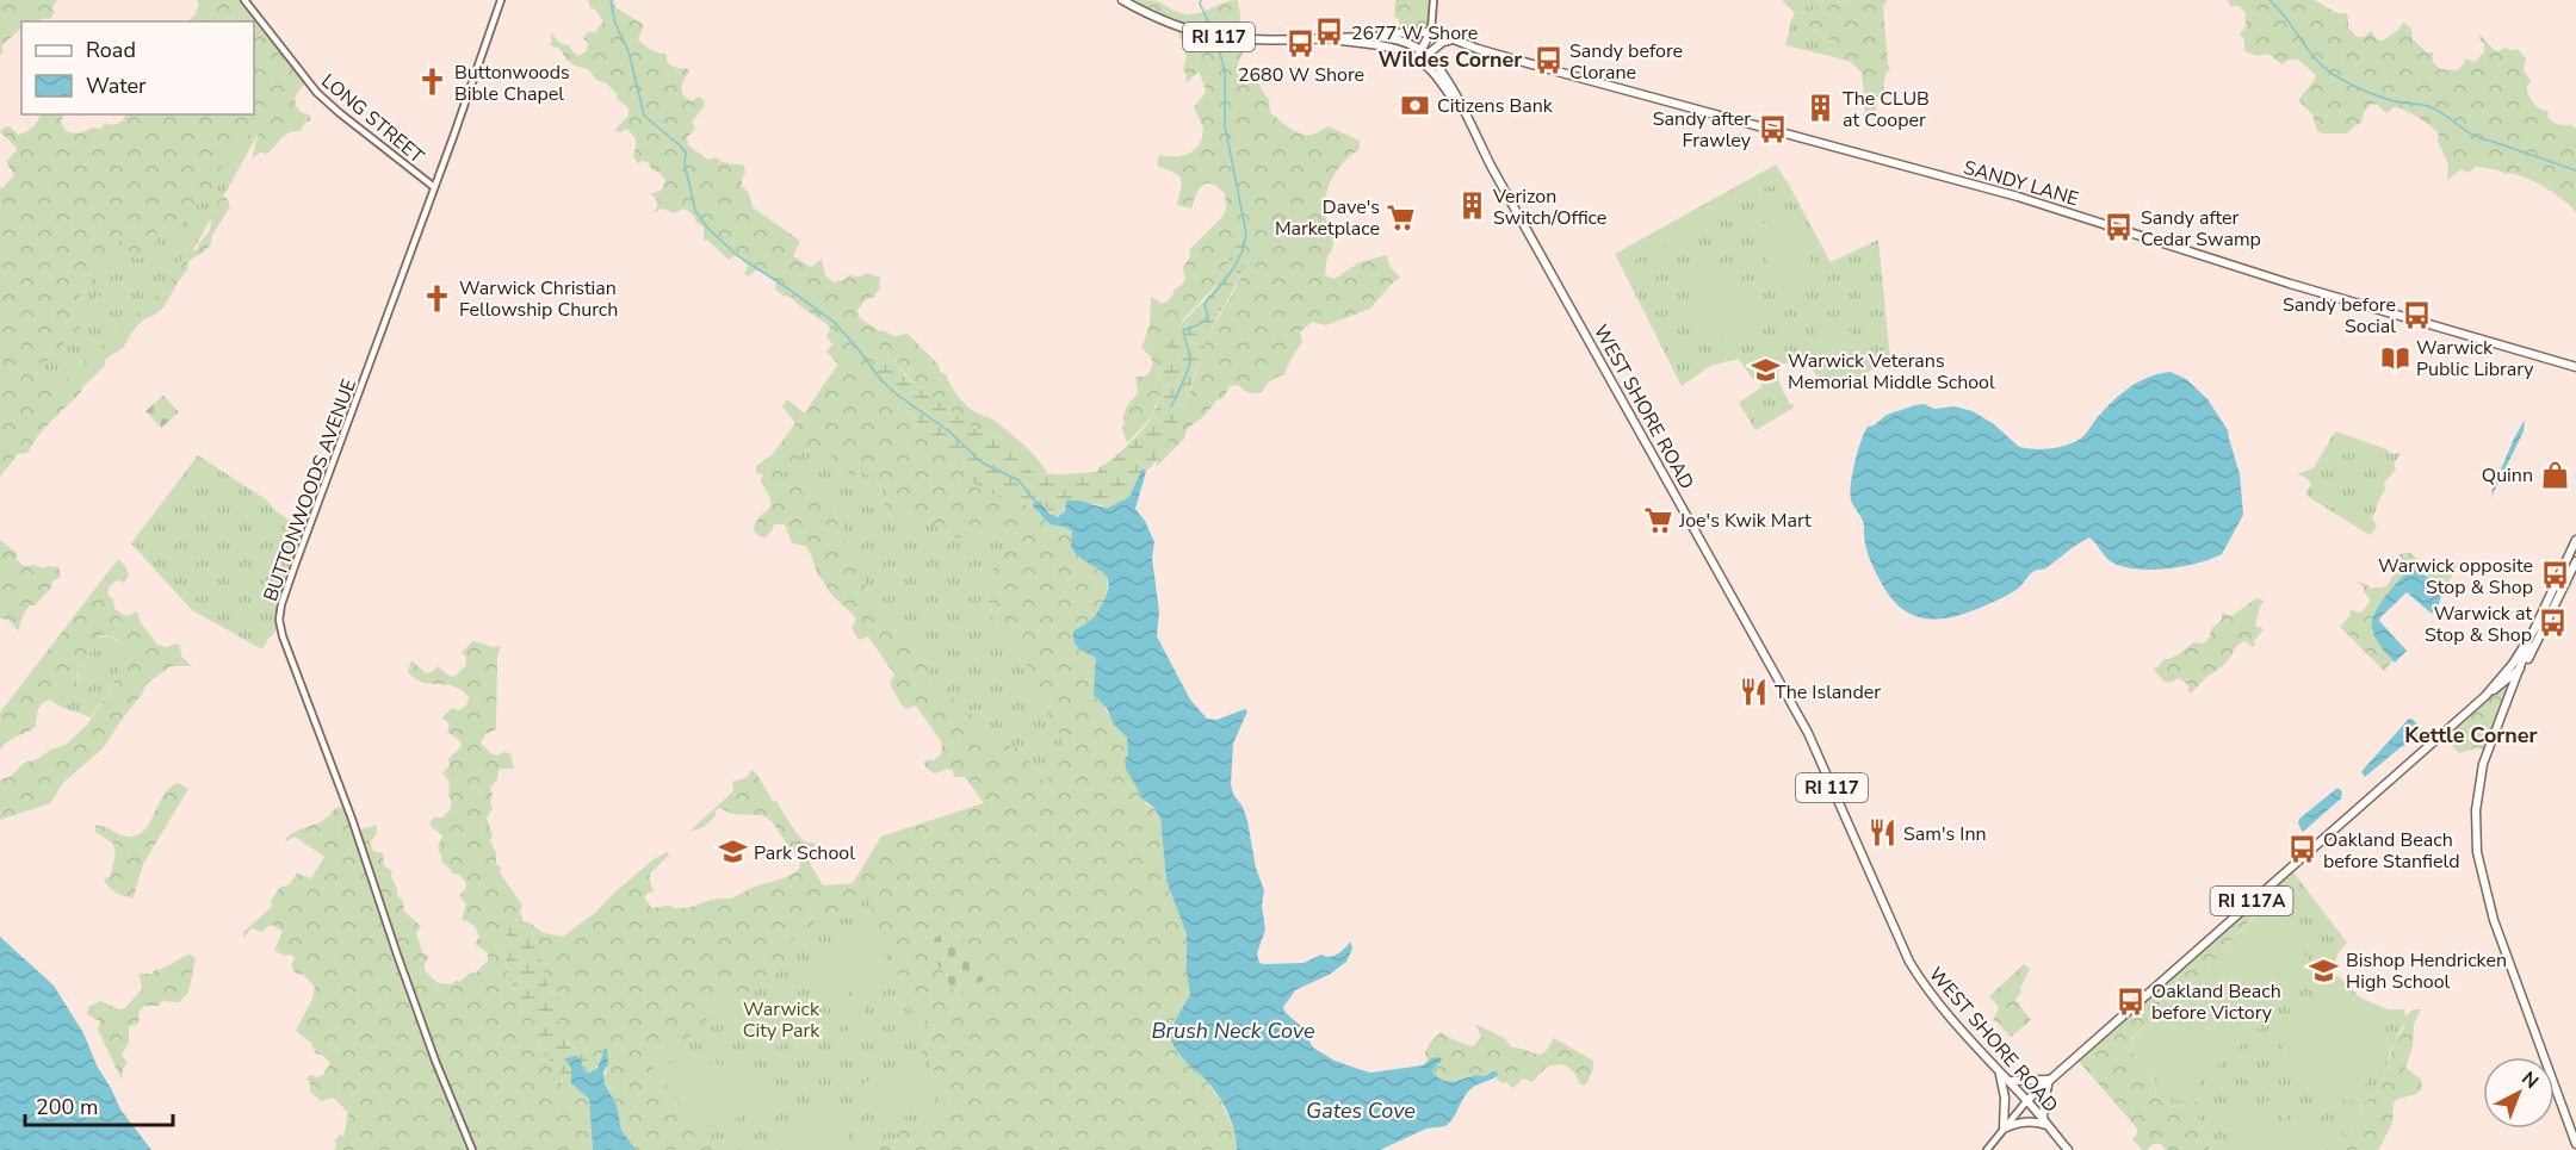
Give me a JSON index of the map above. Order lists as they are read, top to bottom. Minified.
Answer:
{"streets":{"main road":["RI 117","SANDY LANE","WEST SHORE ROAD","RI 117A"],"street":["LONG STREET","BUTTONWOODS AVENUE"]},"crossings":[["LONG STREET","BUTTONWOODS AVENUE"],["SANDY LANE","WEST SHORE ROAD"],["WEST SHORE ROAD","RI 117A"]],"districts":["Wildes Corner","Kettle Corner"],"water":["Brush Neck Cove","Gates Cove"],"parks":["Warwick City Park"],"places":{"bus stop":["2677 W Shore","2680 W Shore","Sandy before Clorane","Sandy after Frawley","Sandy after Cedar Swamp","Sandy before Social","Warwick opposite Stop & Shop","Warwick at Stop & Shop","Oakland Beach before Stanfield","Oakland Beach before Victory"],"church":["Buttonwoods Bible Chapel","Warwick Christian Fellowship Church"],"bank":["Citizens Bank"],"building":["The CLUB at Cooper","Verizon Switch/Office"],"supermarket":["Dave's Marketplace","Joe's Kwik Mart"],"library":["Warwick Public Library"],"school or university":["Warwick Veterans Memorial Middle School","Park School","Bishop Hendricken High School"],"shop":["Quinn"],"restaurant":["The Islander","Sam's Inn"]},"legend":["Road","Water"],"scale_bar":"200 m","north":"top right"}
